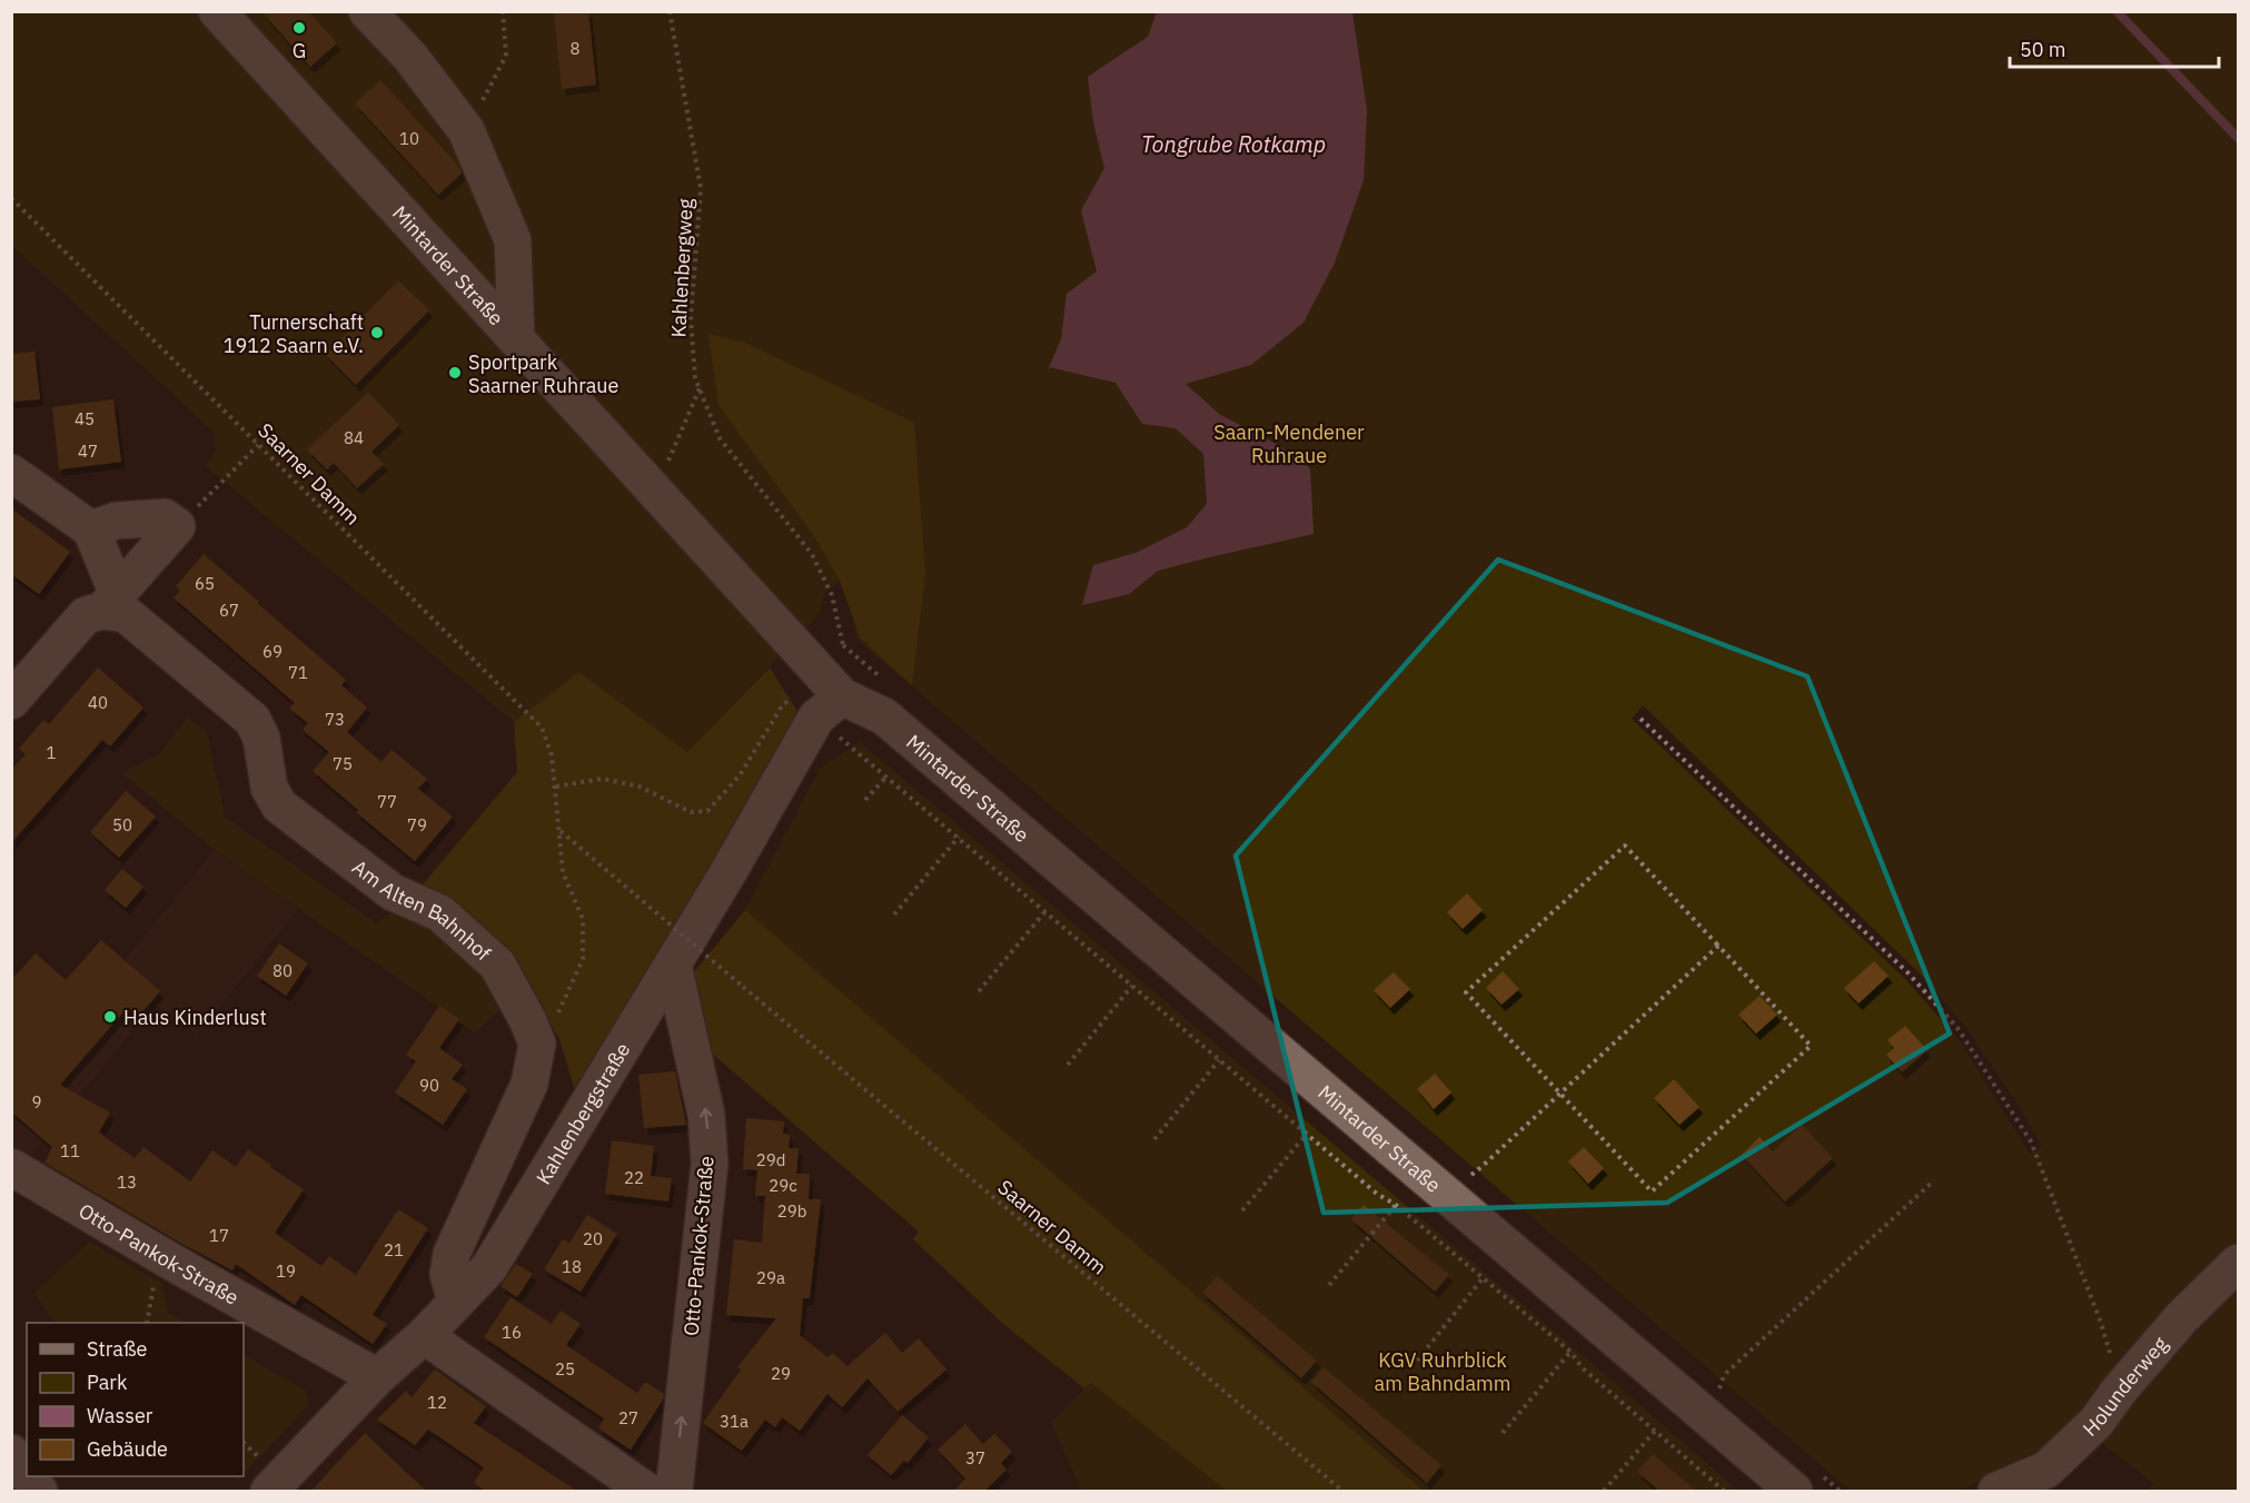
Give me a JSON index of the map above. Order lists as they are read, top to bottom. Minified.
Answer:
{"streets":{"street":["Mintarder Straße","Am Alten Bahnhof","Kahlenbergstraße","Otto-Pankok-Straße","Holunderweg"],"path":["Kahlenbergweg","Saarner Damm"]},"crossings":[["Mintarder Straße","Kahlenbergstraße"],["Saarner Damm","Am Alten Bahnhof"],["Kahlenbergstraße","Otto-Pankok-Straße"]],"water":["Tongrube Rotkamp"],"parks":["Saarn-Mendener Ruhraue","KGV Ruhrblick am Bahndamm"],"places":["G","Turnerschaft 1912 Saarn e.V.","Sportpark Saarner Ruhraue","Haus Kinderlust"],"house_numbers":["8","10","45","84","47","65","67","69","71","40","73","1","75","77","50","79","80","90","9","11","29d","22","13","29c","29b","17","20","21","18","19","29a","16","25","29","12","27","31a","37"],"legend":["Straße","Park","Wasser","Gebäude"],"scale_bar":"50 m"}
